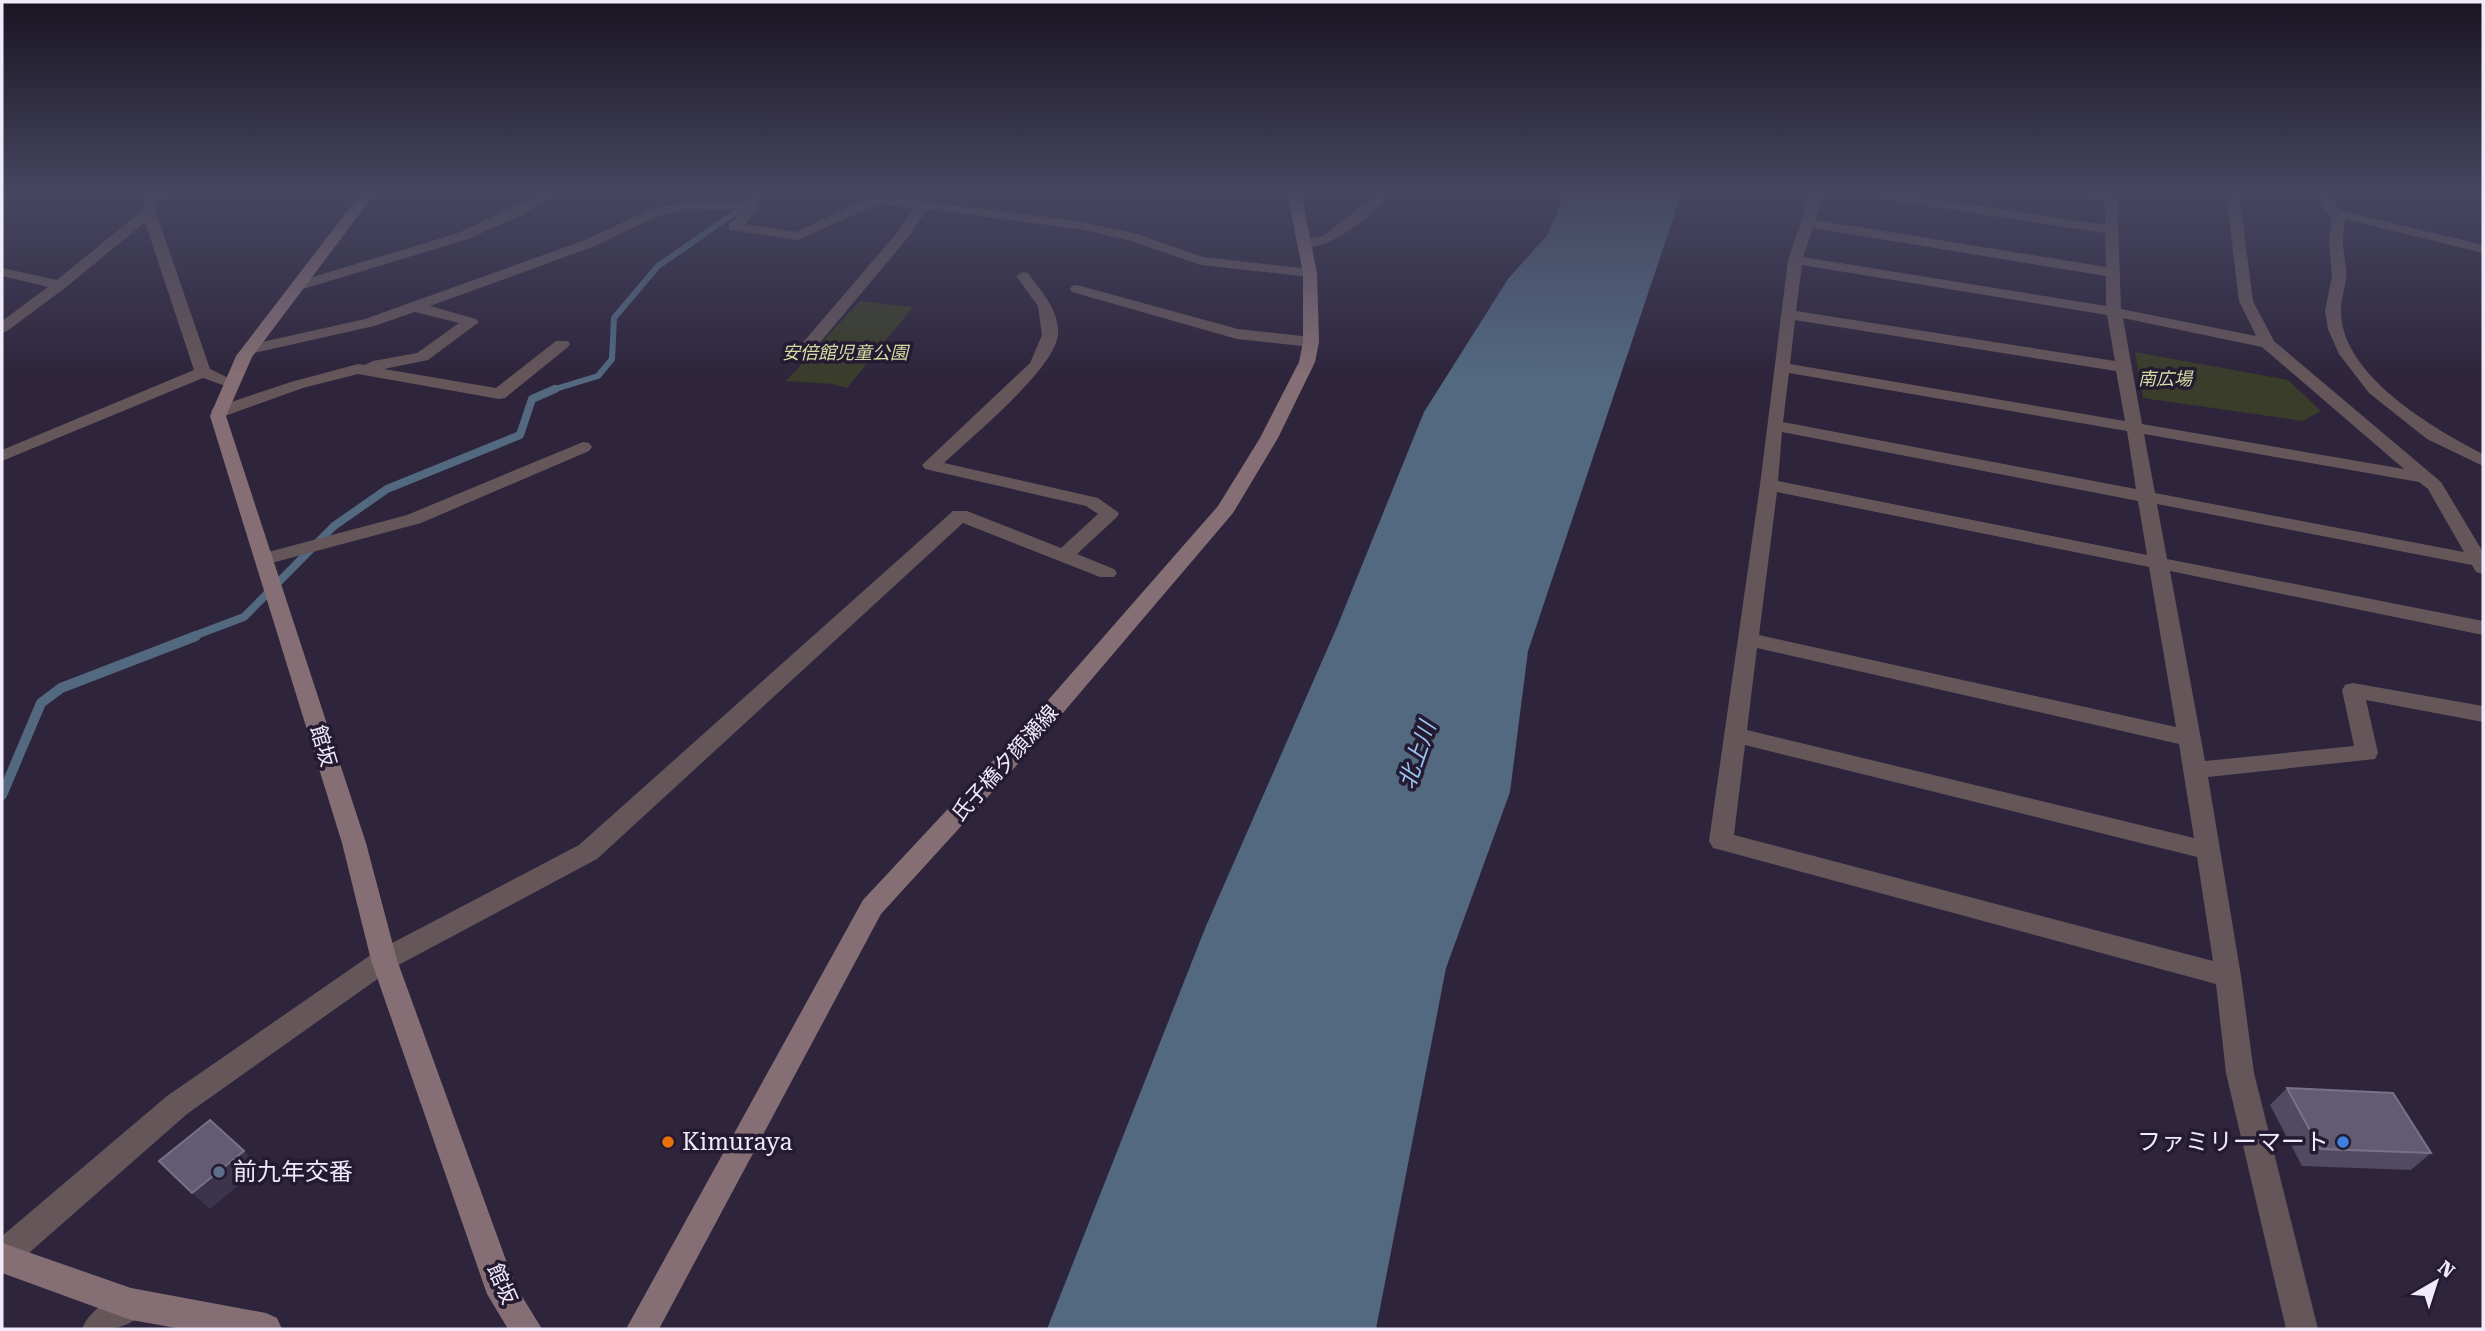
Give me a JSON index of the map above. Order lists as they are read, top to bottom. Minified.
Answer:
{"streets":{"main road":["館坂","氏子橋夕顔瀬線"]},"water":["北上川"],"parks":["安倍館児童公園","南広場"],"places":["Kimuraya","ファミリーマート","前九年交番"],"north":"top right"}
